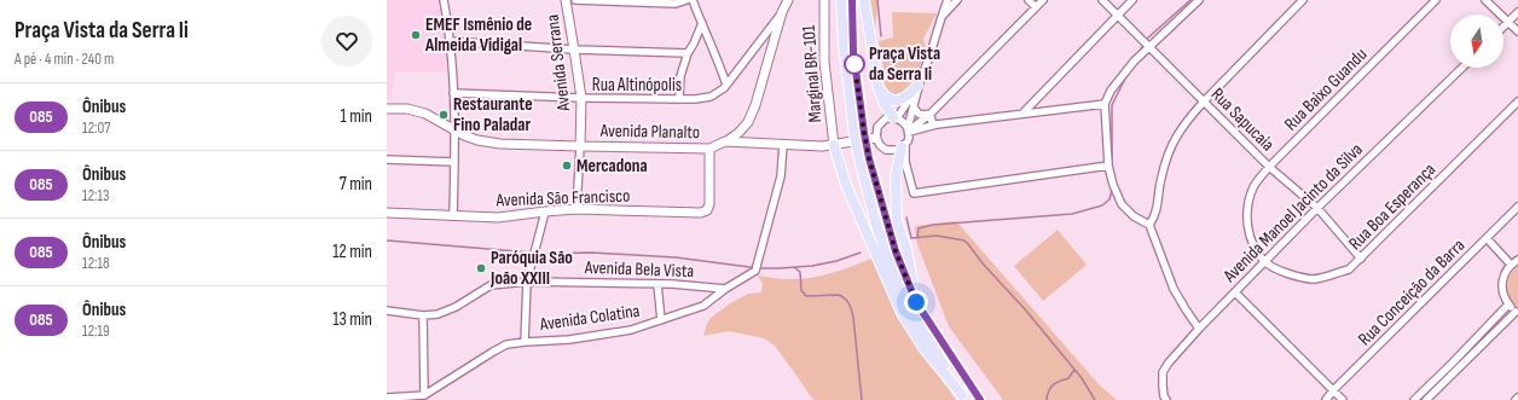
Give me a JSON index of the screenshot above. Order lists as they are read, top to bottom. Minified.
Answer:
{"streets":{"street":["Avenida Serrana","Marginal BR-101","Rua Altinópolis","Rua Baixo Guandu","Rua Sapucaia","Avenida Planalto","Avenida São Francisco","Rua Boa Esperança","Avenida Manoel Jacinto da Silva","Avenida Bela Vista","Rua Conceição da Barra","Avenida Colatina"]},"crossings":[["Avenida Serrana","Rua Altinópolis"],["Avenida Serrana","Avenida Planalto"],["Avenida Serrana","Avenida São Francisco"],["Marginal BR-101","Avenida Planalto"],["Rua Baixo Guandu","Rua Sapucaia"],["Rua Baixo Guandu","Rua Boa Esperança"],["Rua Baixo Guandu","Avenida Manoel Jacinto da Silva"],["Rua Sapucaia","Rua Boa Esperança"],["Rua Sapucaia","Avenida Manoel Jacinto da Silva"],["Avenida Planalto","Avenida São Francisco"],["Avenida Planalto","Avenida Colatina"],["Rua Boa Esperança","Avenida Manoel Jacinto da Silva"],["Avenida Bela Vista","Avenida Colatina"]],"places":["EMEF Ismênio de Almeida Vidigal","Praça Vista da Serra Ii","Restaurante Fino Paladar","Mercadona","Paróquia São João XXIII"],"lines":["bus line 085"],"north":"bottom","page":{"heading":["Praça Vista da Serra Ii","A pé · 4 min · 240 m"],"list":[{"mark":"085","name":"Ônibus","note":"12:07","value":"1 min"},{"mark":"085","name":"Ônibus","note":"12:13","value":"7 min"},{"mark":"085","name":"Ônibus","note":"12:18","value":"12 min"},{"mark":"085","name":"Ônibus","note":"12:19","value":"13 min"}]}}
